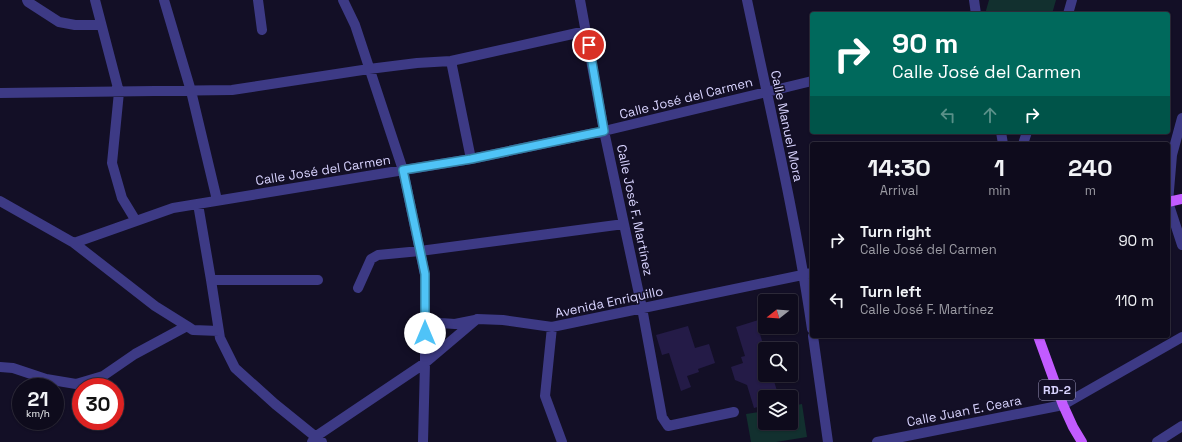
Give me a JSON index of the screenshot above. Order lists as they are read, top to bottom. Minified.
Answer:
{"streets":{"main road":["RD-2"],"street":["Calle José del Carmen","Calle Manuel Mora","Calle José F. Martínez","Avenida Enriquillo","Calle Juan E. Ceara"]},"crossings":[["Calle José del Carmen","Calle Manuel Mora"],["Calle José del Carmen","Calle José F. Martínez"],["Calle Manuel Mora","Avenida Enriquillo"],["Calle José F. Martínez","Avenida Enriquillo"],["RD-2","Calle Juan E. Ceara"]],"north":"left","page":{"turn":["90 m","Calle José del Carmen"],"eta":["14:30","Arrival","1","min","240","m"],"list":[{"name":"Turn right","note":"Calle José del Carmen","value":"90 m"},{"name":"Turn left","note":"Calle José F. Martínez","value":"110 m"}],"speed":"21 km/h","limit":"30"}}
